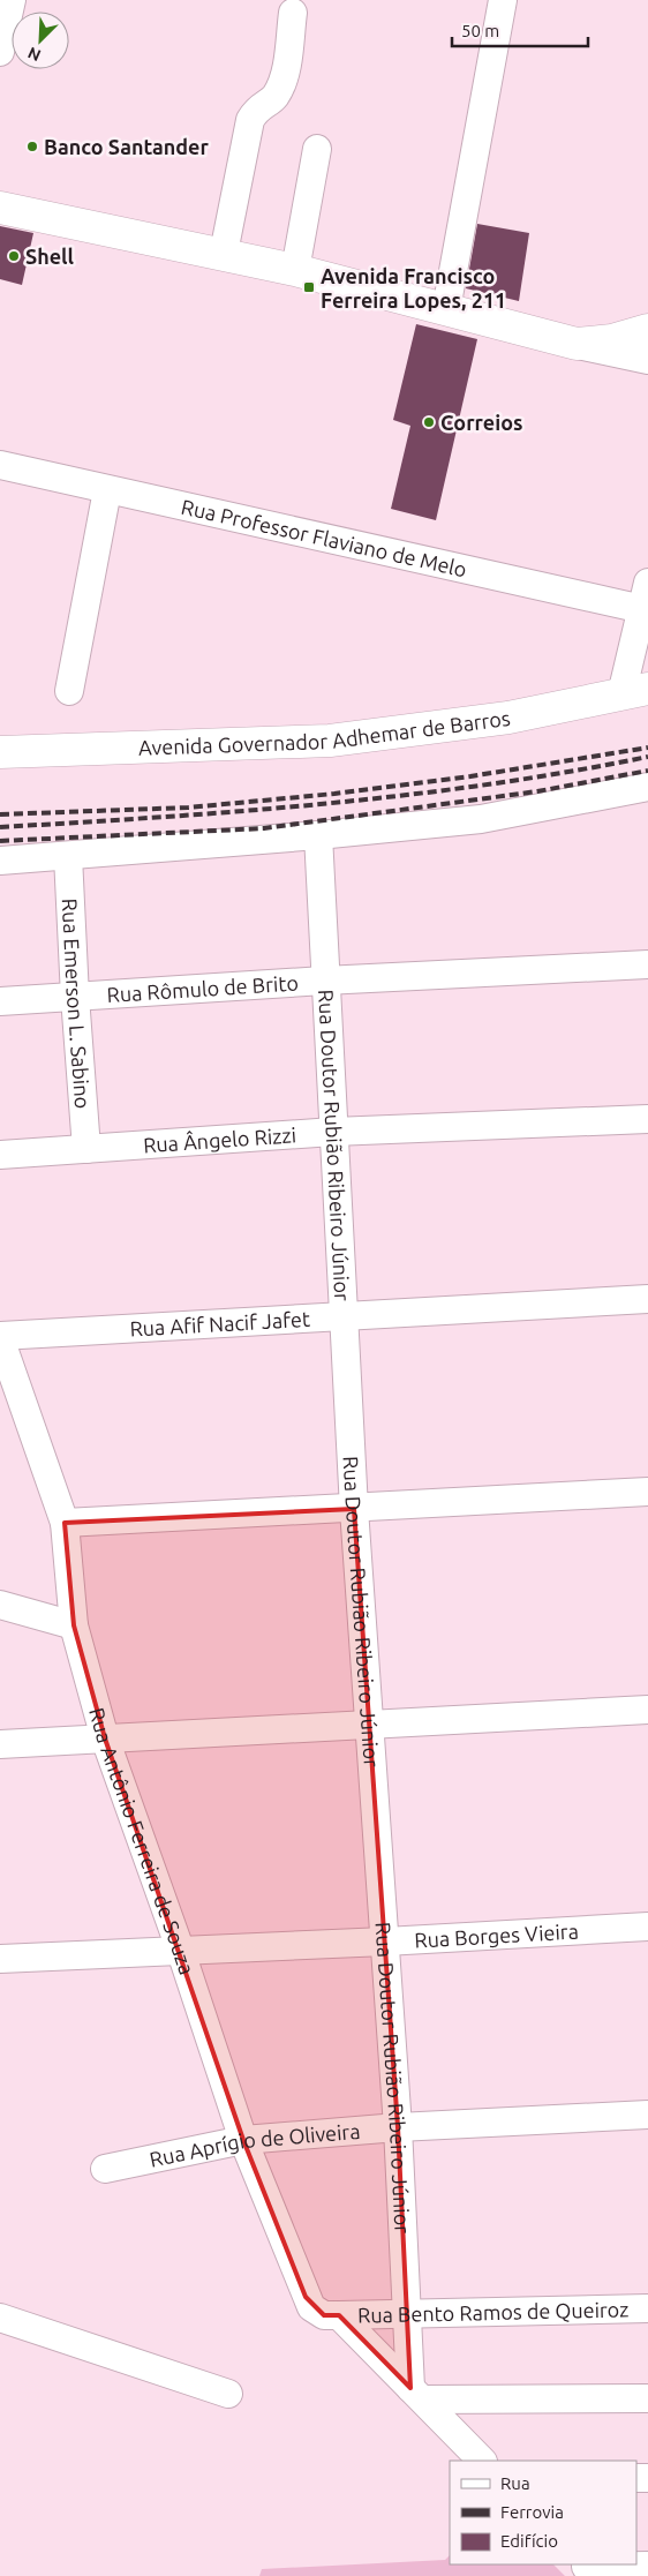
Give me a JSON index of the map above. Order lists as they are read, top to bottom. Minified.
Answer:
{"streets":{"main road":["Avenida Governador Adhemar de Barros"],"street":["Rua Professor Flaviano de Melo","Rua Rômulo de Brito","Rua Emerson L. Sabino","Rua Ângelo Rizzi","Rua Doutor Rubião Ribeiro Júnior","Rua Afif Nacif Jafet","Rua Antônio Ferreira de Souza","Rua Borges Vieira","Rua Aprígio de Oliveira","Rua Bento Ramos de Queiroz"]},"crossings":[["Rua Rômulo de Brito","Rua Emerson L. Sabino"],["Rua Rômulo de Brito","Rua Doutor Rubião Ribeiro Júnior"],["Rua Emerson L. Sabino","Rua Ângelo Rizzi"],["Rua Ângelo Rizzi","Rua Doutor Rubião Ribeiro Júnior"],["Rua Doutor Rubião Ribeiro Júnior","Rua Afif Nacif Jafet"],["Rua Doutor Rubião Ribeiro Júnior","Rua Borges Vieira"],["Rua Doutor Rubião Ribeiro Júnior","Rua Aprígio de Oliveira"],["Rua Doutor Rubião Ribeiro Júnior","Rua Bento Ramos de Queiroz"],["Rua Afif Nacif Jafet","Rua Antônio Ferreira de Souza"],["Rua Antônio Ferreira de Souza","Rua Borges Vieira"],["Rua Antônio Ferreira de Souza","Rua Aprígio de Oliveira"],["Rua Antônio Ferreira de Souza","Rua Bento Ramos de Queiroz"]],"places":{"other":["Banco Santander","Shell","Correios"],"transit":["Avenida Francisco Ferreira Lopes, 211"]},"legend":["Rua","Ferrovia","Edifício"],"scale_bar":"50 m","north":"bottom left"}
